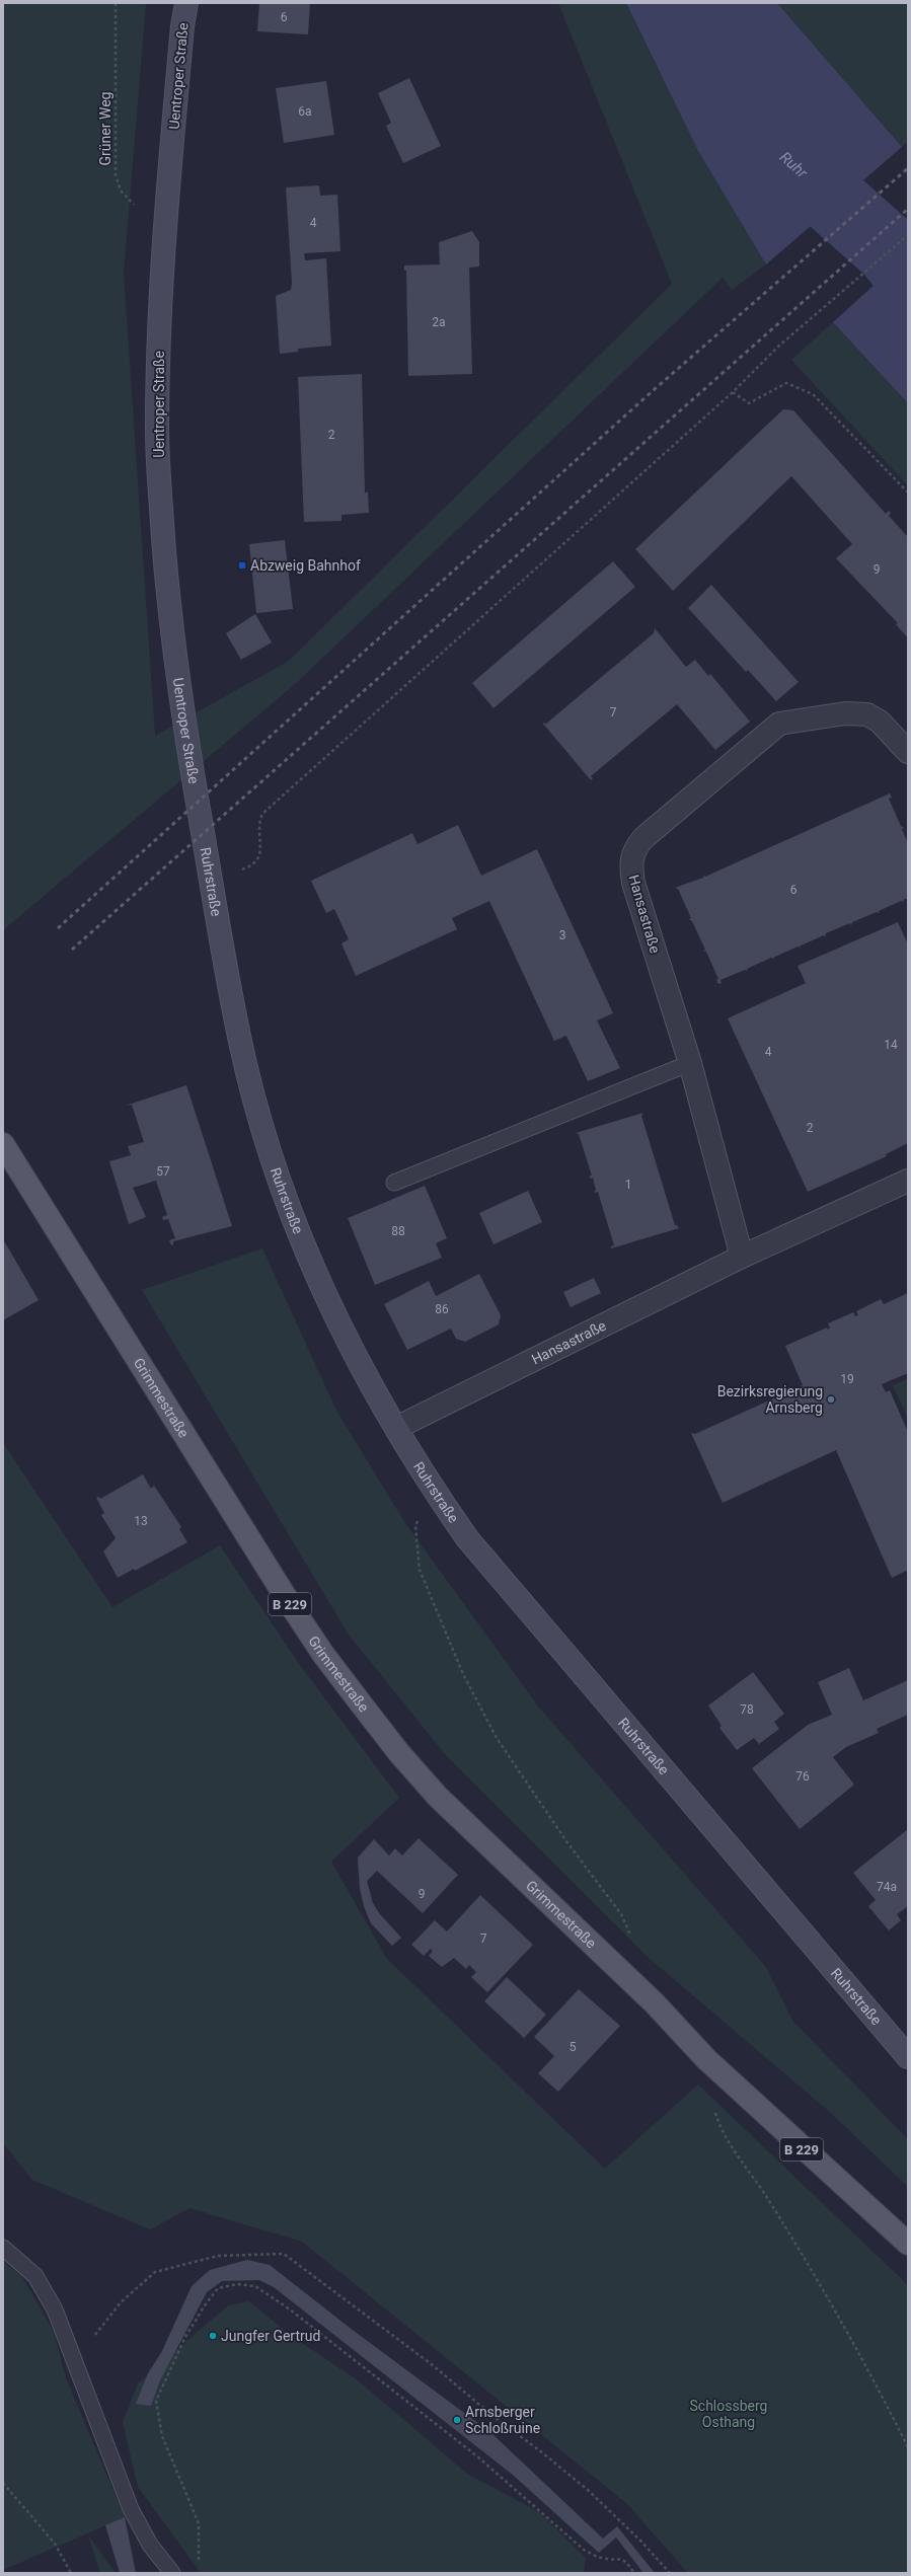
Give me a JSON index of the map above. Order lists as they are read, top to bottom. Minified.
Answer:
{"streets":{"main road":["Uentroper Straße","Ruhrstraße","Grimmestraße","B 229"],"street":["Hansastraße"],"path":["Grüner Weg"]},"crossings":[["Uentroper Straße","Grüner Weg"],["Uentroper Straße","Ruhrstraße"],["Ruhrstraße","Hansastraße"]],"water":["Ruhr"],"parks":["Schlossberg Osthang"],"places":{"transit":["Abzweig Bahnhof"],"other":["Bezirksregierung Arnsberg","Jungfer Gertrud","Arnsberger Schloßruine"]},"house_numbers":["6","6a","4","2a","2","9","7","6","3","14","4","2","57","1","88","86","19","13","78","76","74a","9","7","5"]}
